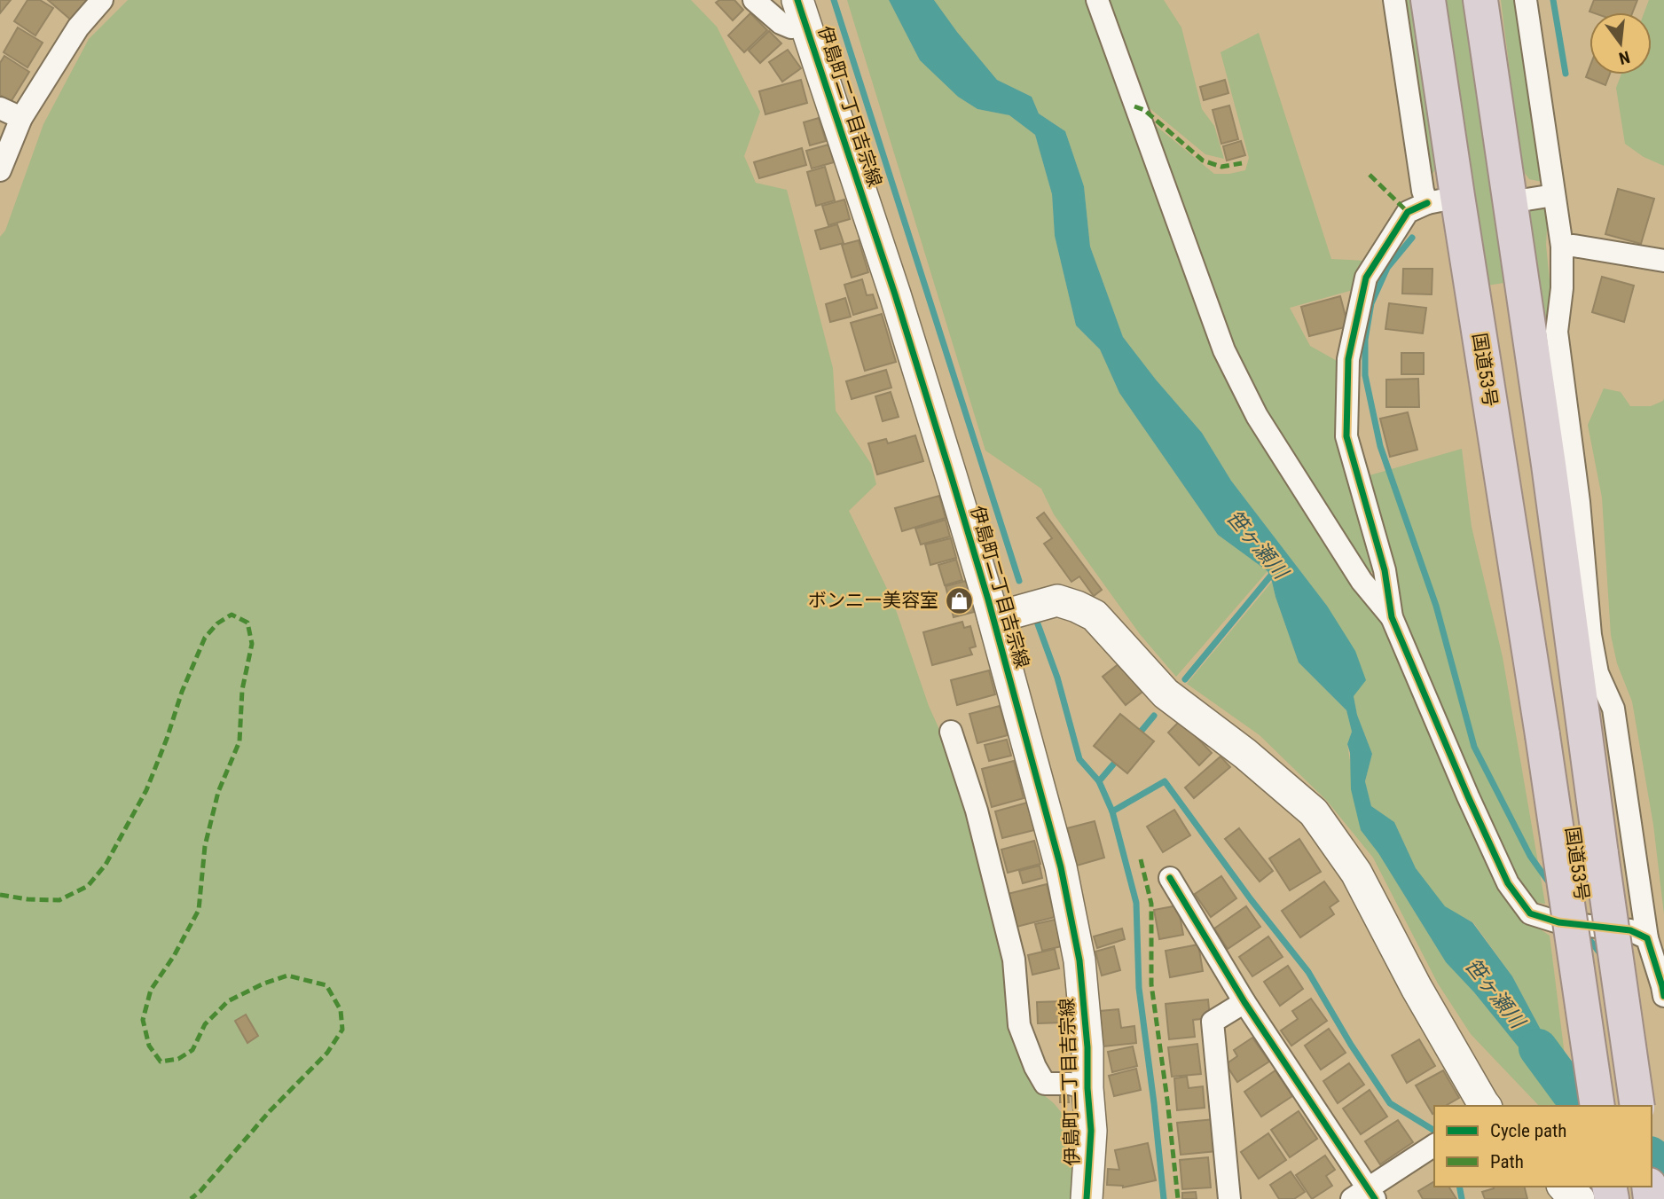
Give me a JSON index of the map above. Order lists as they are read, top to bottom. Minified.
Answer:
{"streets":{"highway":["国道53号"],"street":["伊島町二丁目吉宗線"]},"water":["笹ヶ瀬川"],"places":{"shop":["ボンニー美容室"]},"legend":["Cycle path","Path"],"north":"bottom"}
